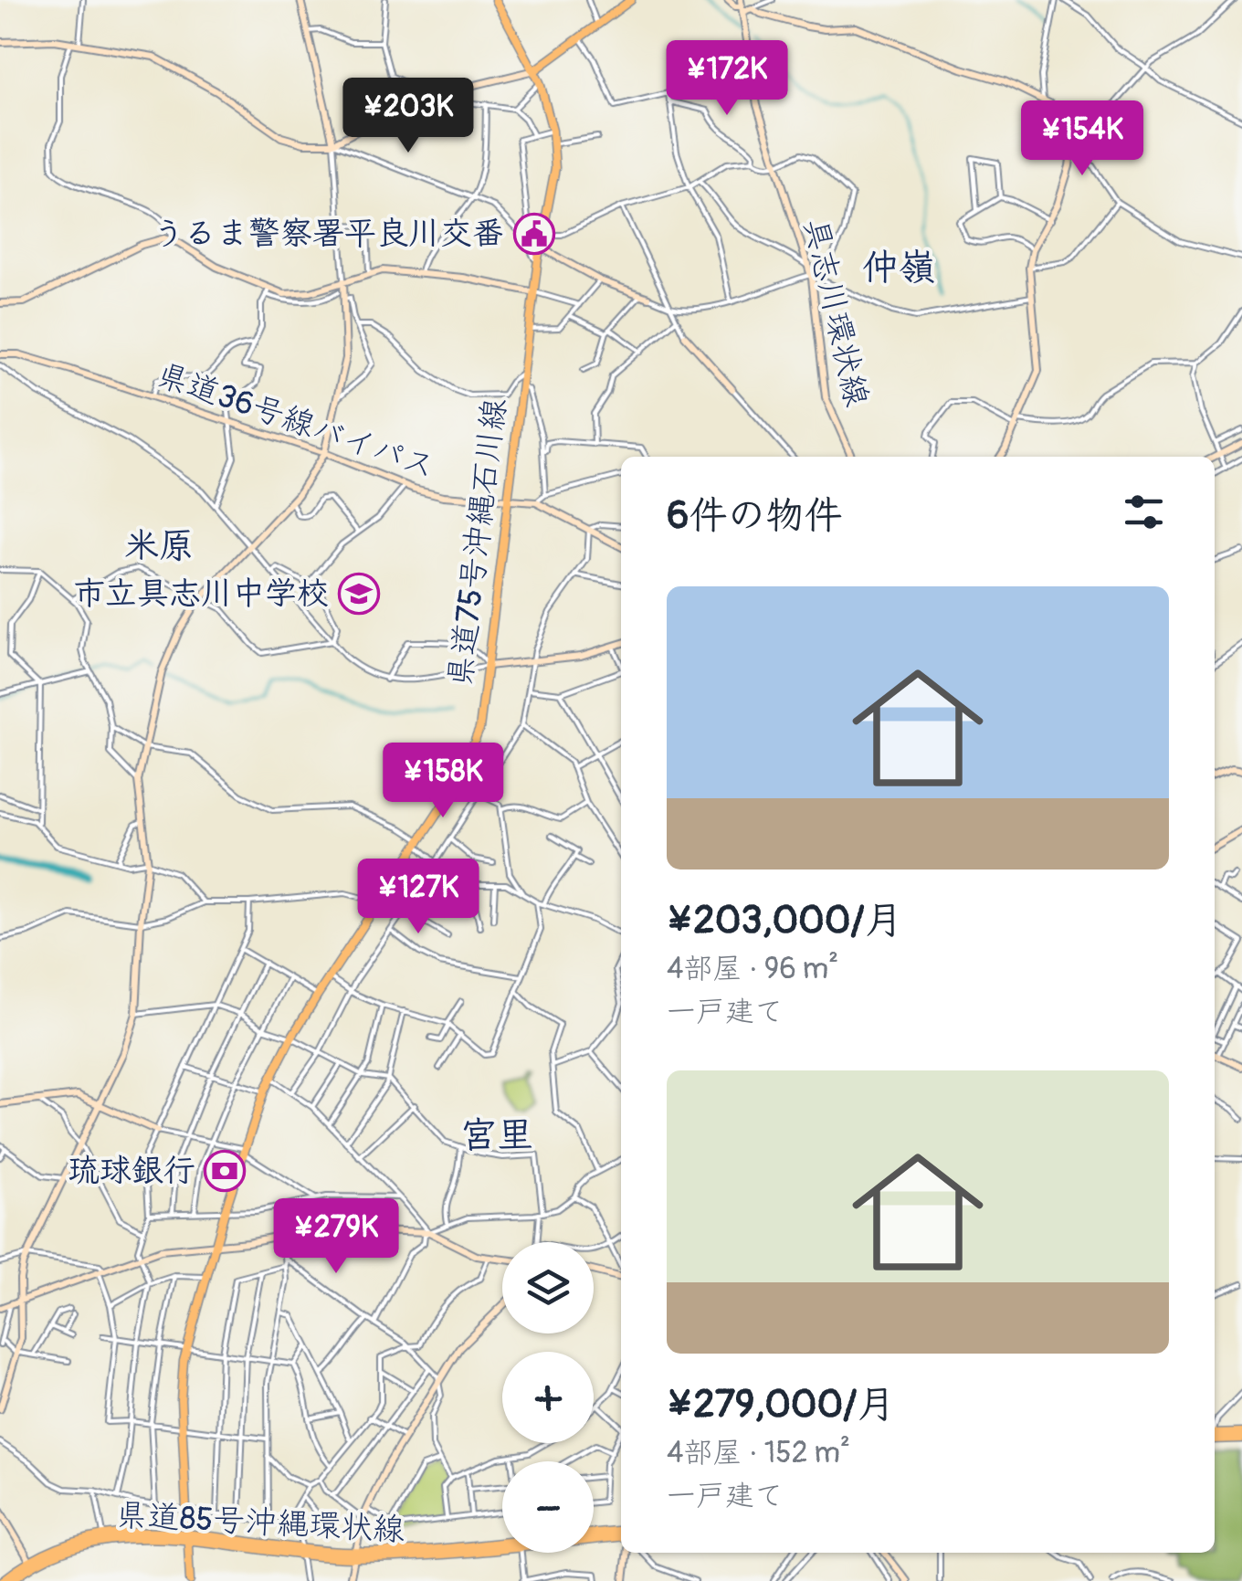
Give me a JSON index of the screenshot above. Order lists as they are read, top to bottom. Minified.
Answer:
{"streets":{"main road":["具志川環状線","県道36号線バイパス","県道75号沖縄石川線","県道85号沖縄環状線"]},"crossings":[["県道36号線バイパス","県道75号沖縄石川線"],["県道75号沖縄石川線","県道85号沖縄環状線"]],"districts":["仲嶺","米原","宮里"],"places":{"public building":["うるま警察署平良川交番"],"school or university":["市立具志川中学校"],"bank":["琉球銀行"]},"page":{"price":["¥172K","¥203K","¥154K","¥158K","¥127K","¥279K"],"heading":"6件の物件","list":[{"name":"¥203,000/月","note":"4部屋 · 96 m² · 一戸建て"},{"name":"¥279,000/月","note":"4部屋 · 152 m² · 一戸建て"}],"map_buttons":["+","−"]}}
